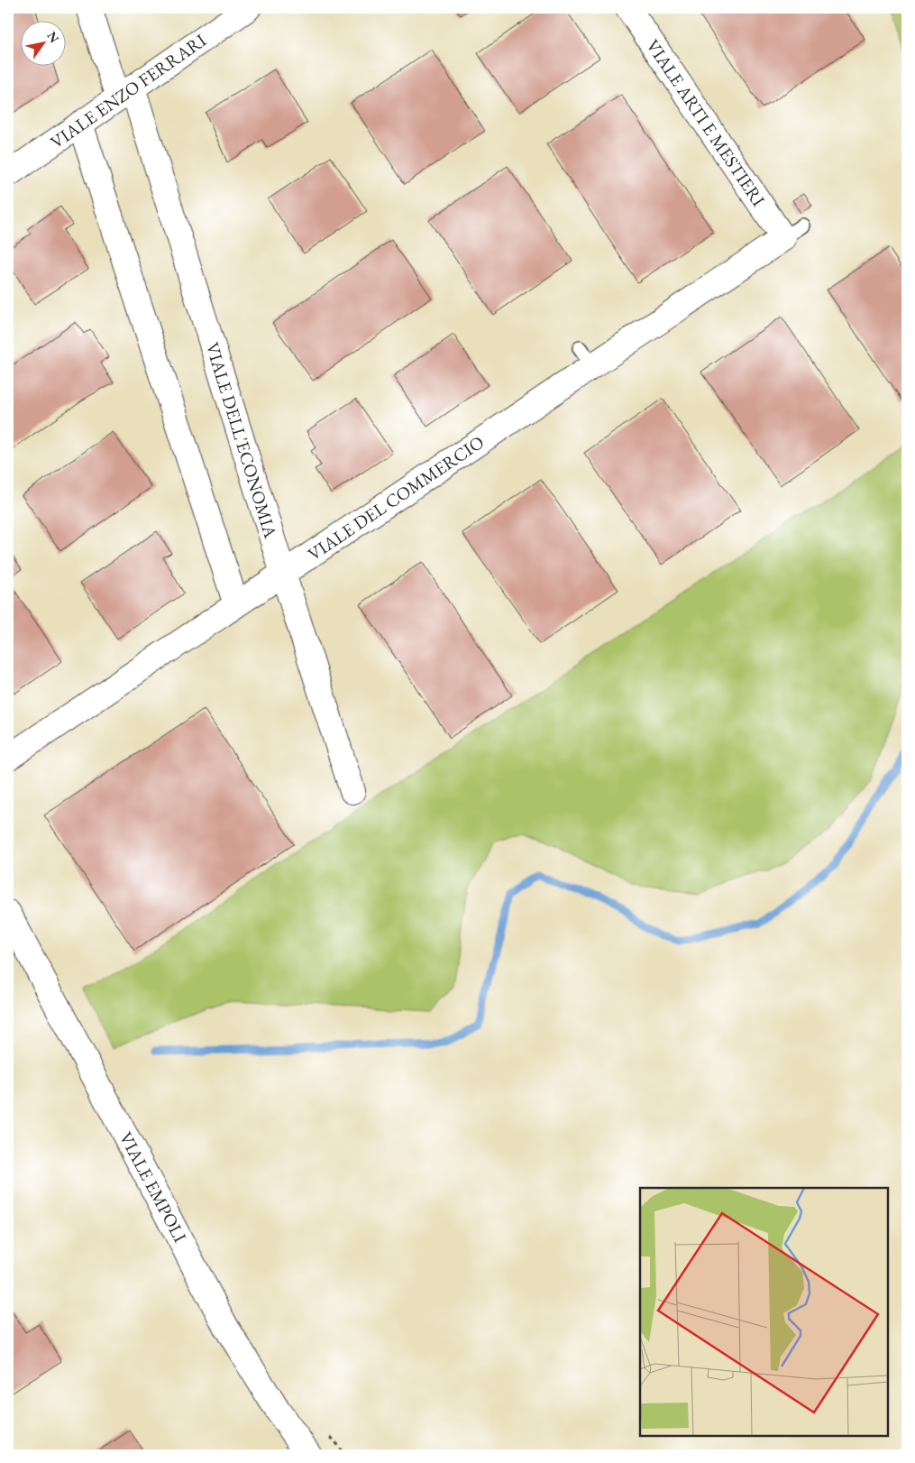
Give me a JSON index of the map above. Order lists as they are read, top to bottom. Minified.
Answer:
{"streets":{"street":["VIALE ENZO FERRARI","VIALE ARTI E MESTIERI","VIALE DELL'ECONOMIA","VIALE DEL COMMERCIO","VIALE EMPOLI"]},"crossings":[["VIALE ENZO FERRARI","VIALE DELL'ECONOMIA"],["VIALE ARTI E MESTIERI","VIALE DEL COMMERCIO"],["VIALE DELL'ECONOMIA","VIALE DEL COMMERCIO"]],"north":"top right"}
